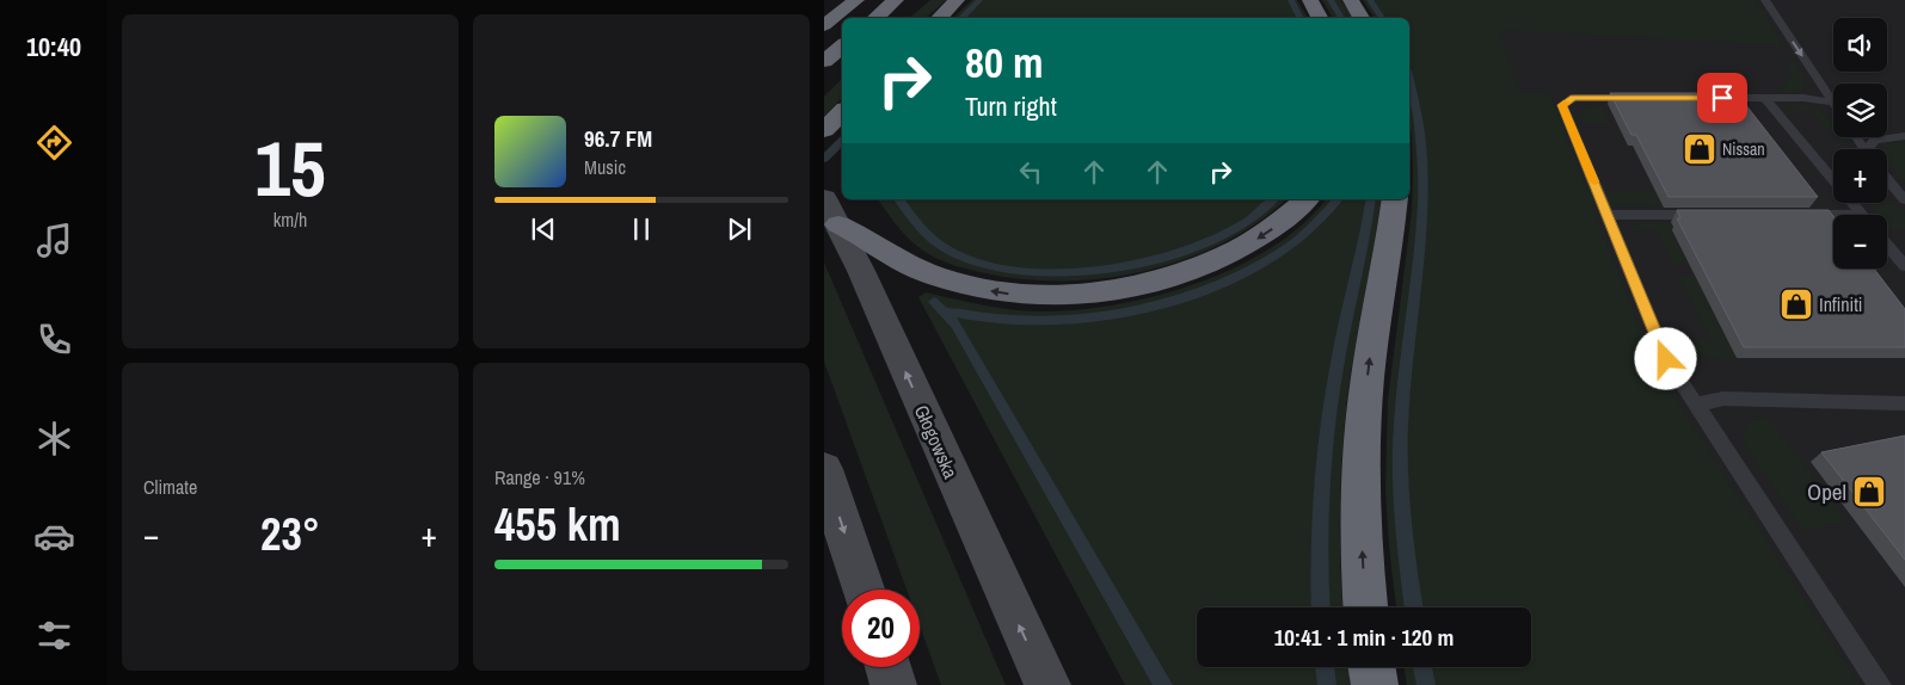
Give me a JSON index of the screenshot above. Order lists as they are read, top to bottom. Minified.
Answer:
{"streets":{"main road":["Głogowska"]},"one_way":["Głogowska"],"places":{"shop":["Nissan","Infiniti","Opel"]},"page":{"tabs":"10:40","tile":[["15","km/h"],"Climate",["Range · 91%","455 km"]],"map_buttons":["+","−"],"turn":["80 m","Turn right"],"song":["96.7 FM","Music"],"heat":["−","23°","+"],"limit":"20","trip":"10:41 · 1 min · 120 m"}}
